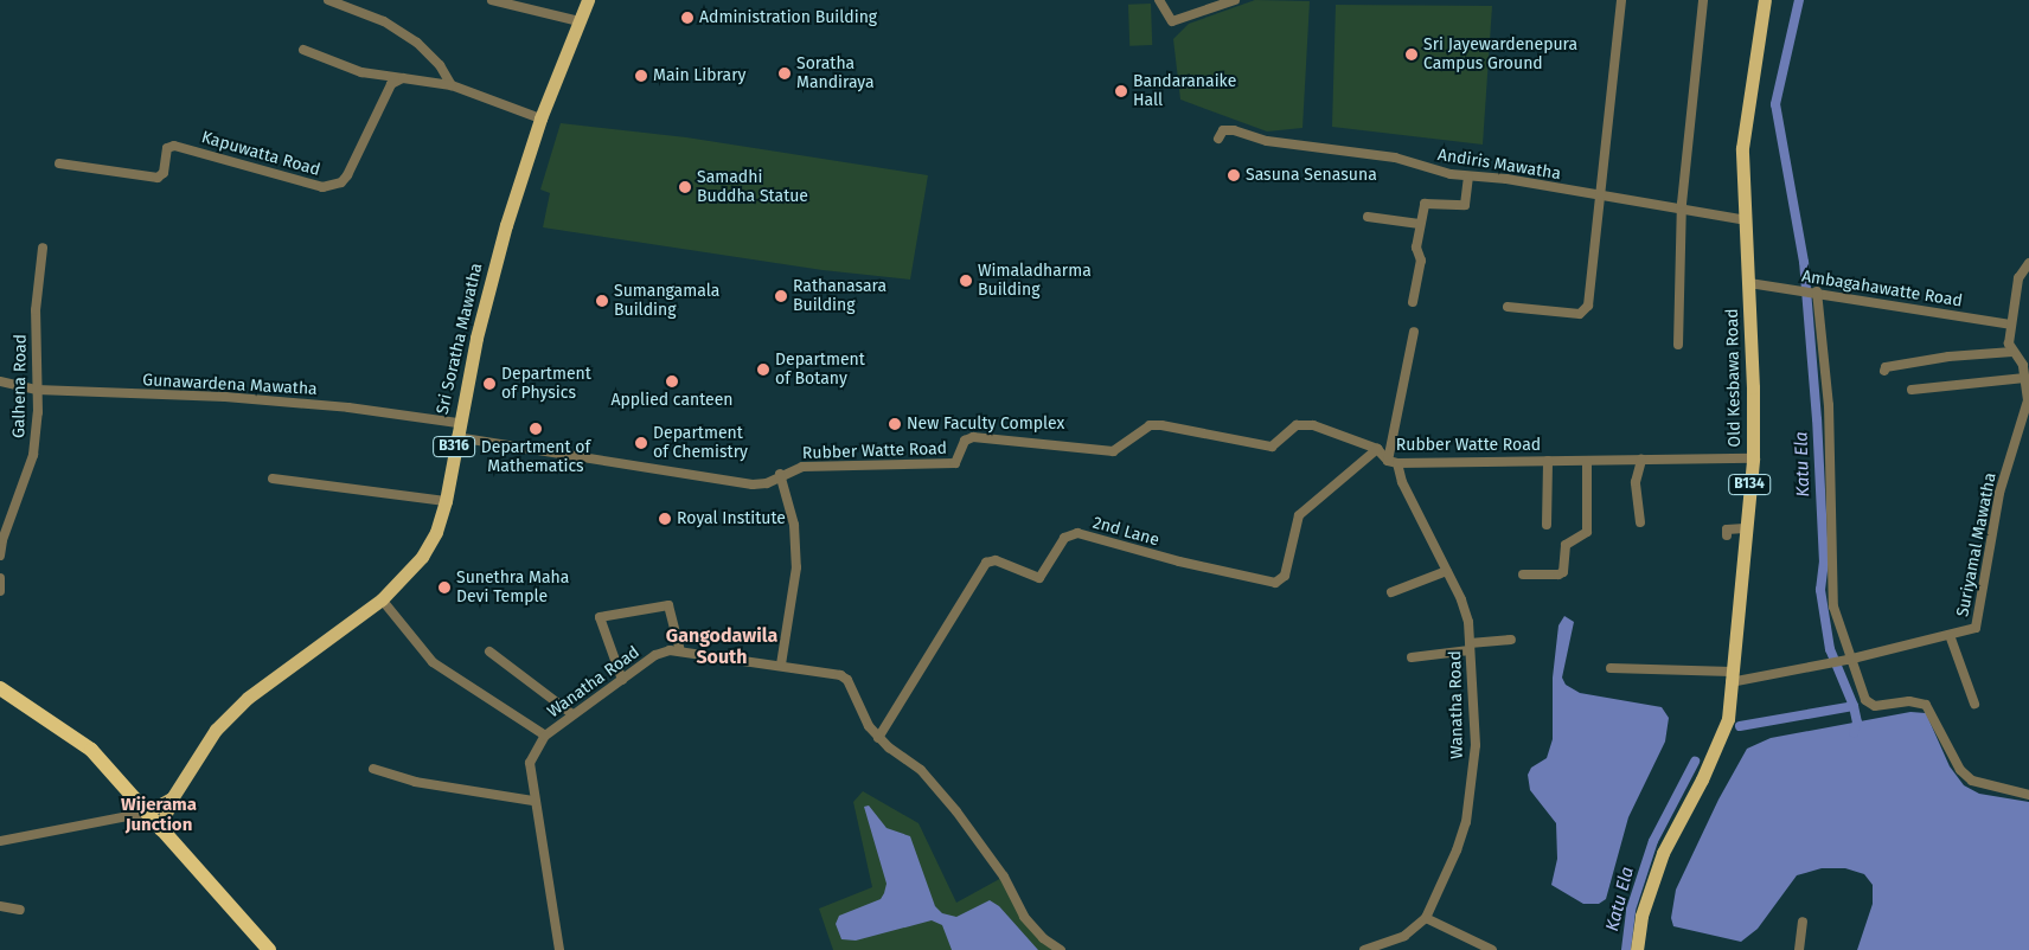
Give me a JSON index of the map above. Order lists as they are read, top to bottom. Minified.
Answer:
{"streets":{"main road":["Sri Soratha Mawatha","Old Kesbawa Road","B316","B134"],"street":["Kapuwatta Road","Andiris Mawatha","Ambagahawatte Road","Gunawardena Mawatha","Galhena Road","Rubber Watte Road","2nd Lane","Suriyamal Mawatha","Wanatha Road"]},"crossings":[["Andiris Mawatha","Old Kesbawa Road"],["Ambagahawatte Road","Old Kesbawa Road"],["Ambagahawatte Road","Suriyamal Mawatha"],["Sri Soratha Mawatha","Gunawardena Mawatha"],["Sri Soratha Mawatha","Rubber Watte Road"],["Old Kesbawa Road","Rubber Watte Road"],["Old Kesbawa Road","Suriyamal Mawatha"],["Gunawardena Mawatha","Galhena Road"],["Rubber Watte Road","2nd Lane"],["Rubber Watte Road","Wanatha Road"],["2nd Lane","Wanatha Road"]],"districts":["Gangodawila South","Wijerama Junction"],"water":["Katu Ela"],"places":["Administration Building","Sri Jayewardenepura Campus Ground","Soratha Mandiraya","Main Library","Bandaranaike Hall","Sasuna Senasuna","Samadhi Buddha Statue","Wimaladharma Building","Rathanasara Building","Sumangamala Building","Department of Botany","Applied canteen","Department of Physics","New Faculty Complex","Department of Mathematics","Department of Chemistry","Royal Institute","Sunethra Maha Devi Temple"]}
